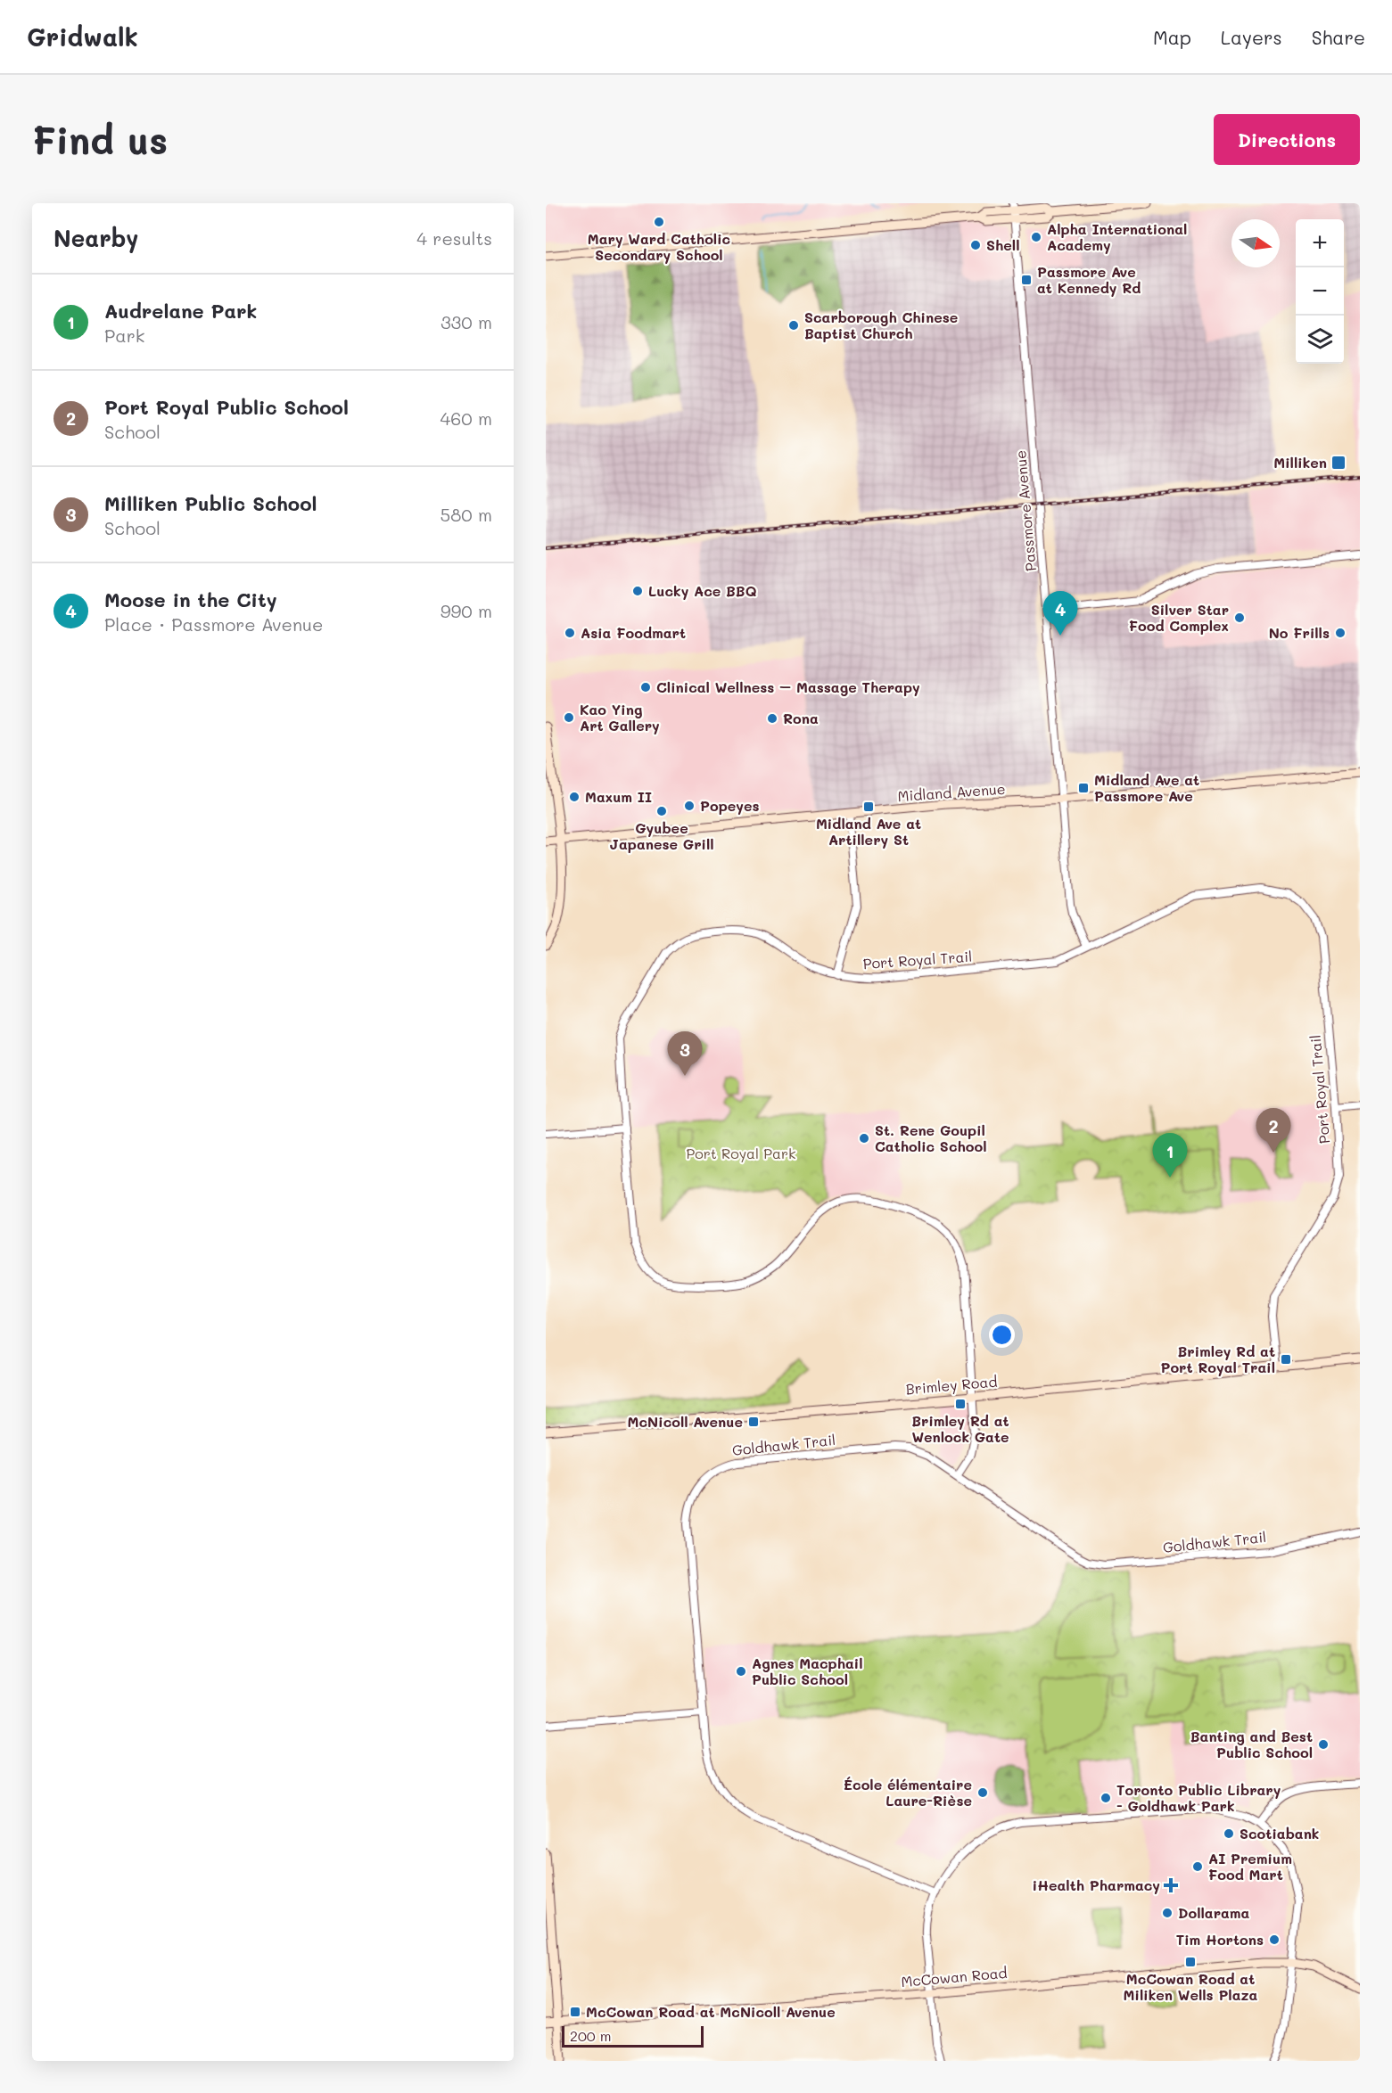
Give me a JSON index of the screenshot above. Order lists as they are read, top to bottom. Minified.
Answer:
{"streets":{"main road":["Midland Avenue","Brimley Road","McCowan Road"],"street":["Passmore Avenue","Port Royal Trail","Goldhawk Trail"]},"crossings":[["Passmore Avenue","Midland Avenue"],["Passmore Avenue","Port Royal Trail"],["Port Royal Trail","Brimley Road"],["Port Royal Trail","Goldhawk Trail"]],"parks":["Port Royal Park"],"places":{"other":["Mary Ward Catholic Secondary School","Alpha International Academy","Shell","Scarborough Chinese Baptist Church","Lucky Ace BBQ","Silver Star Food Complex","Asia Foodmart","No Frills","Clinical Wellness – Massage Therapy","Kao Ying Art Gallery","Rona","Maxum II","Popeyes","Gyubee Japanese Grill","St. Rene Goupil Catholic School","Agnes Macphail Public School","Banting and Best Public School","École élémentaire Laure-Rièse","Toronto Public Library - Goldhawk Park","Scotiabank","AI Premium Food Mart","Dollarama","Tim Hortons"],"transit":["Passmore Ave at Kennedy Rd","Milliken","Midland Ave at Passmore Ave","Midland Ave at Artillery St","Brimley Rd at Port Royal Trail","Brimley Rd at Wenlock Gate","McNicoll Avenue","McCowan Road at Miliken Wells Plaza","McCowan Road at McNicoll Avenue"],"health":["iHealth Pharmacy"]},"scale_bar":"200 m","north":"right","page":{"header":"Gridwalk","nav":["Map","Layers","Share"],"buttons":"Directions","title":"Find us","heading":["Nearby","4 results"],"map_buttons":["+","−"],"list":[{"mark":"1","name":"Audrelane Park","note":"Park","value":"330 m"},{"mark":"2","name":"Port Royal Public School","note":"School","value":"460 m"},{"mark":"3","name":"Milliken Public School","note":"School","value":"580 m"},{"mark":"4","name":"Moose in the City","note":"Place · Passmore Avenue","value":"990 m"}],"pins":["4","3","2","1"],"scale":"200 m"}}
